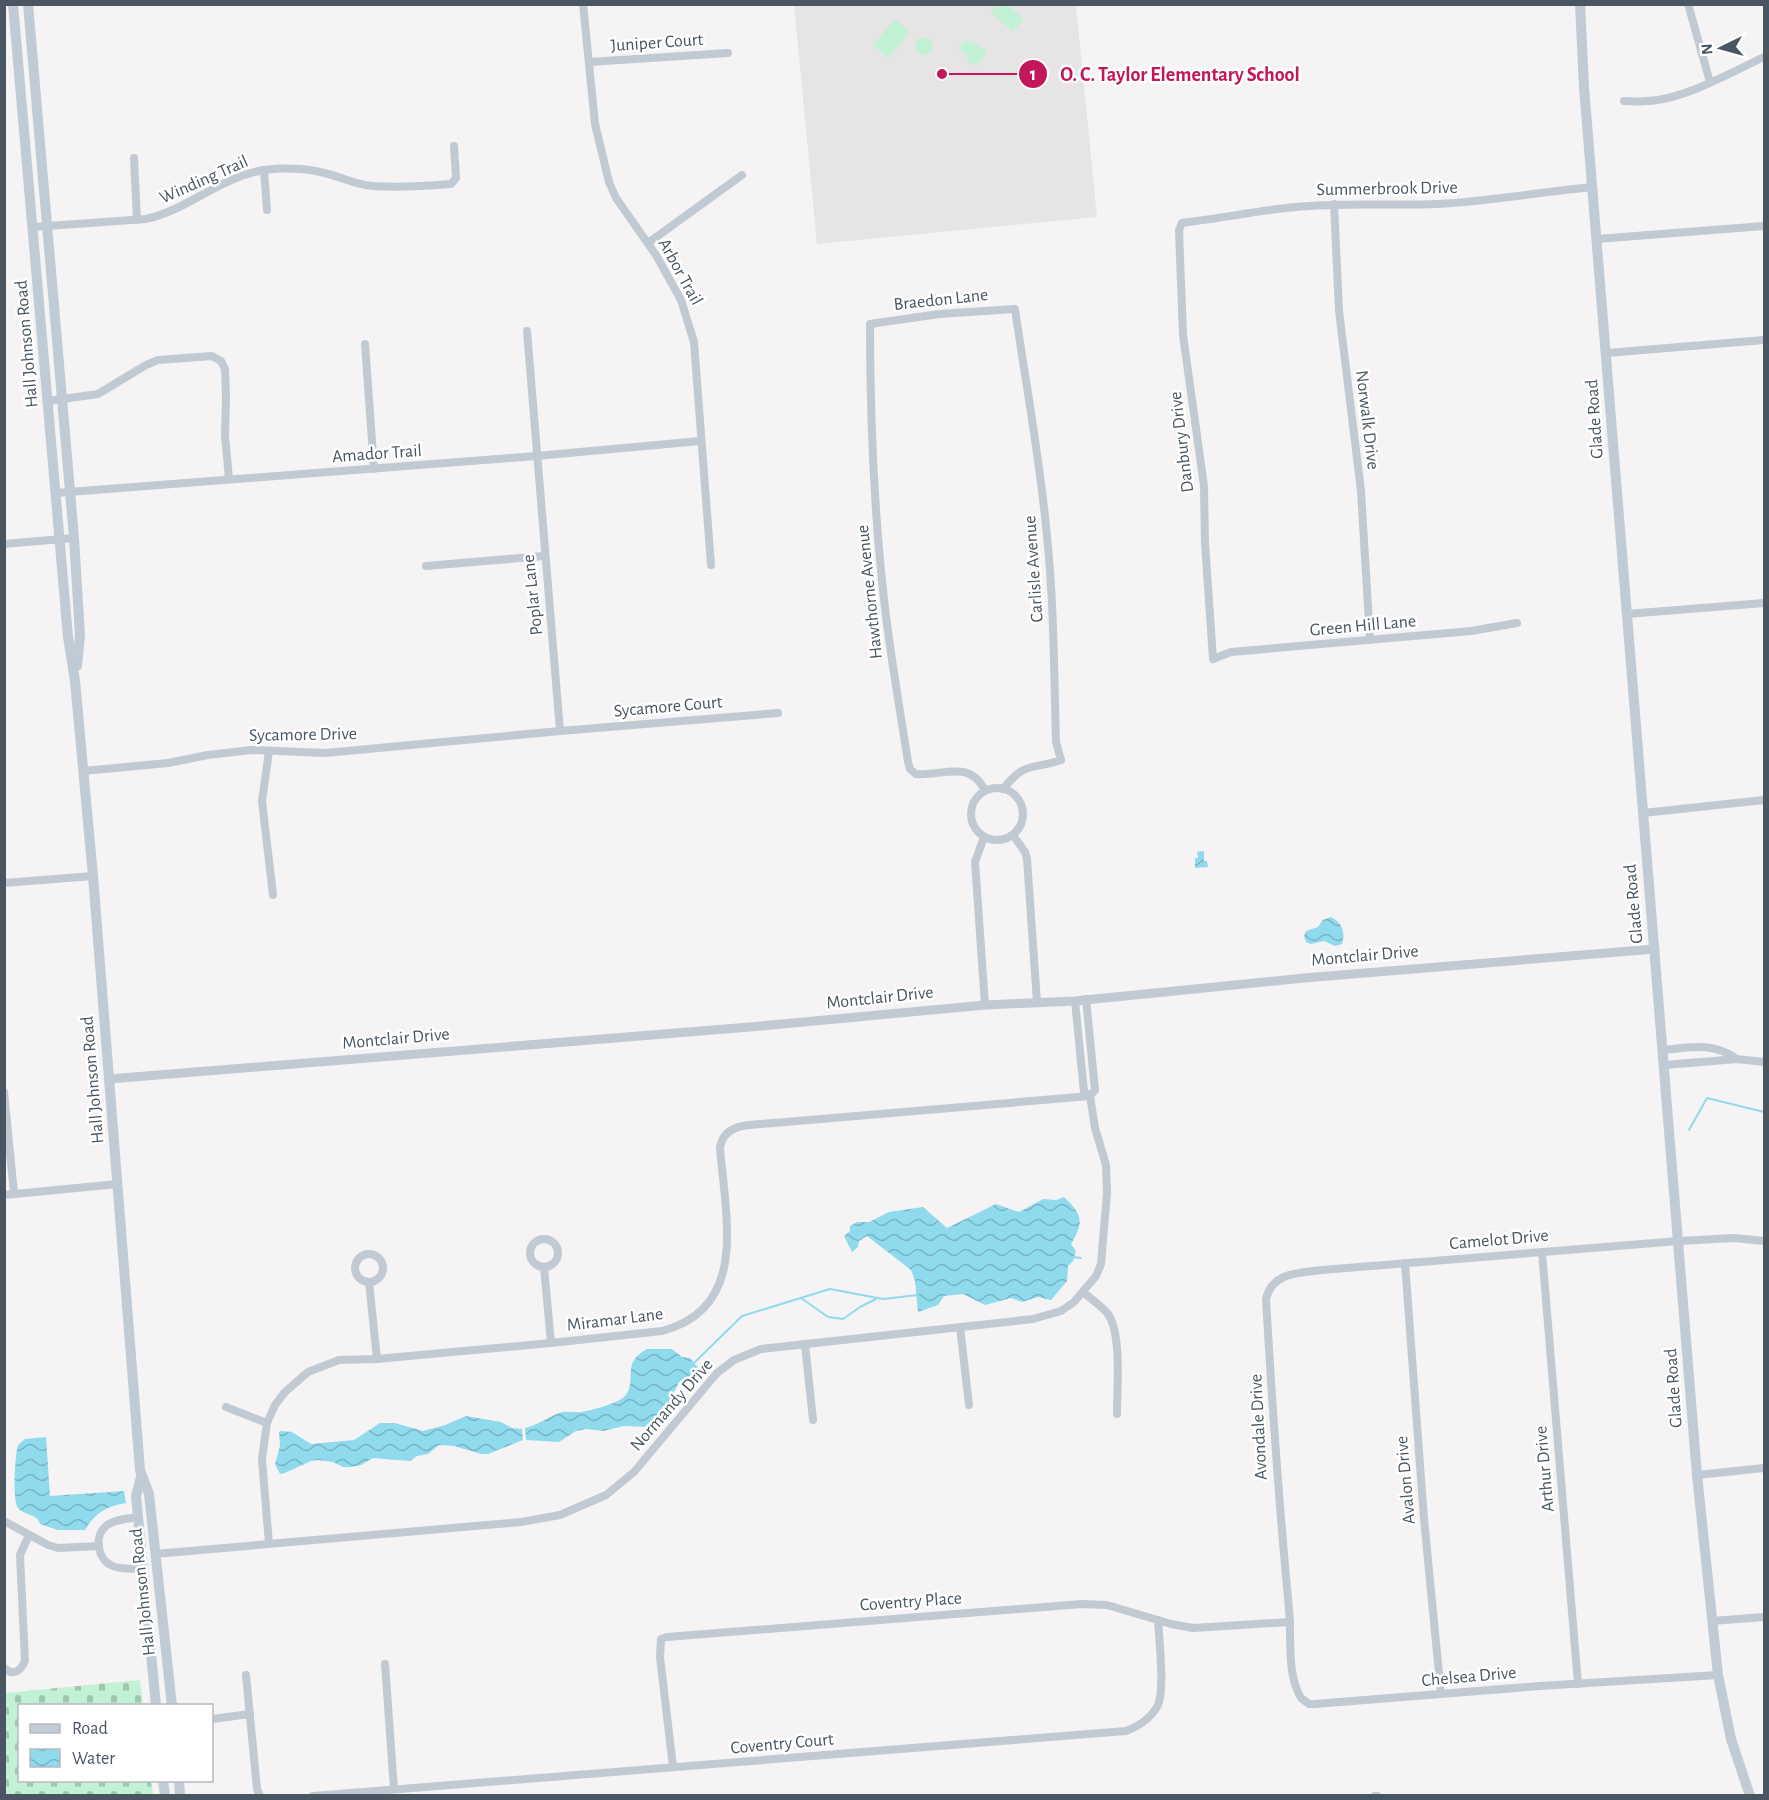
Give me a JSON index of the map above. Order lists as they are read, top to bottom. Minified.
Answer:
{"streets":{"main road":["Hall Johnson Road","Glade Road"],"street":["Juniper Court","Winding Trail","Summerbrook Drive","Arbor Trail","Braedon Lane","Norwalk Drive","Danbury Drive","Amador Trail","Carlisle Avenue","Hawthorne Avenue","Poplar Lane","Green Hill Lane","Sycamore Court","Sycamore Drive","Montclair Drive","Camelot Drive","Miramar Lane","Normandy Drive","Avondale Drive","Arthur Drive","Avalon Drive","Coventry Place","Chelsea Drive","Coventry Court"]},"crossings":[["Juniper Court","Arbor Trail"],["Winding Trail","Hall Johnson Road"],["Summerbrook Drive","Glade Road"],["Summerbrook Drive","Norwalk Drive"],["Summerbrook Drive","Danbury Drive"],["Arbor Trail","Amador Trail"],["Braedon Lane","Carlisle Avenue"],["Braedon Lane","Hawthorne Avenue"],["Hall Johnson Road","Amador Trail"],["Hall Johnson Road","Sycamore Drive"],["Hall Johnson Road","Montclair Drive"],["Hall Johnson Road","Normandy Drive"],["Glade Road","Montclair Drive"],["Glade Road","Camelot Drive"],["Glade Road","Chelsea Drive"],["Norwalk Drive","Green Hill Lane"],["Danbury Drive","Green Hill Lane"],["Amador Trail","Poplar Lane"],["Carlisle Avenue","Hawthorne Avenue"],["Poplar Lane","Sycamore Court"],["Poplar Lane","Sycamore Drive"],["Sycamore Court","Sycamore Drive"],["Montclair Drive","Normandy Drive"],["Camelot Drive","Avondale Drive"],["Camelot Drive","Arthur Drive"],["Camelot Drive","Avalon Drive"],["Miramar Lane","Normandy Drive"],["Avondale Drive","Coventry Place"],["Avondale Drive","Chelsea Drive"],["Arthur Drive","Chelsea Drive"],["Avalon Drive","Chelsea Drive"],["Coventry Place","Chelsea Drive"],["Coventry Place","Coventry Court"]],"places":["O. C. Taylor Elementary School"],"legend":["Road","Water"],"north":"left"}
